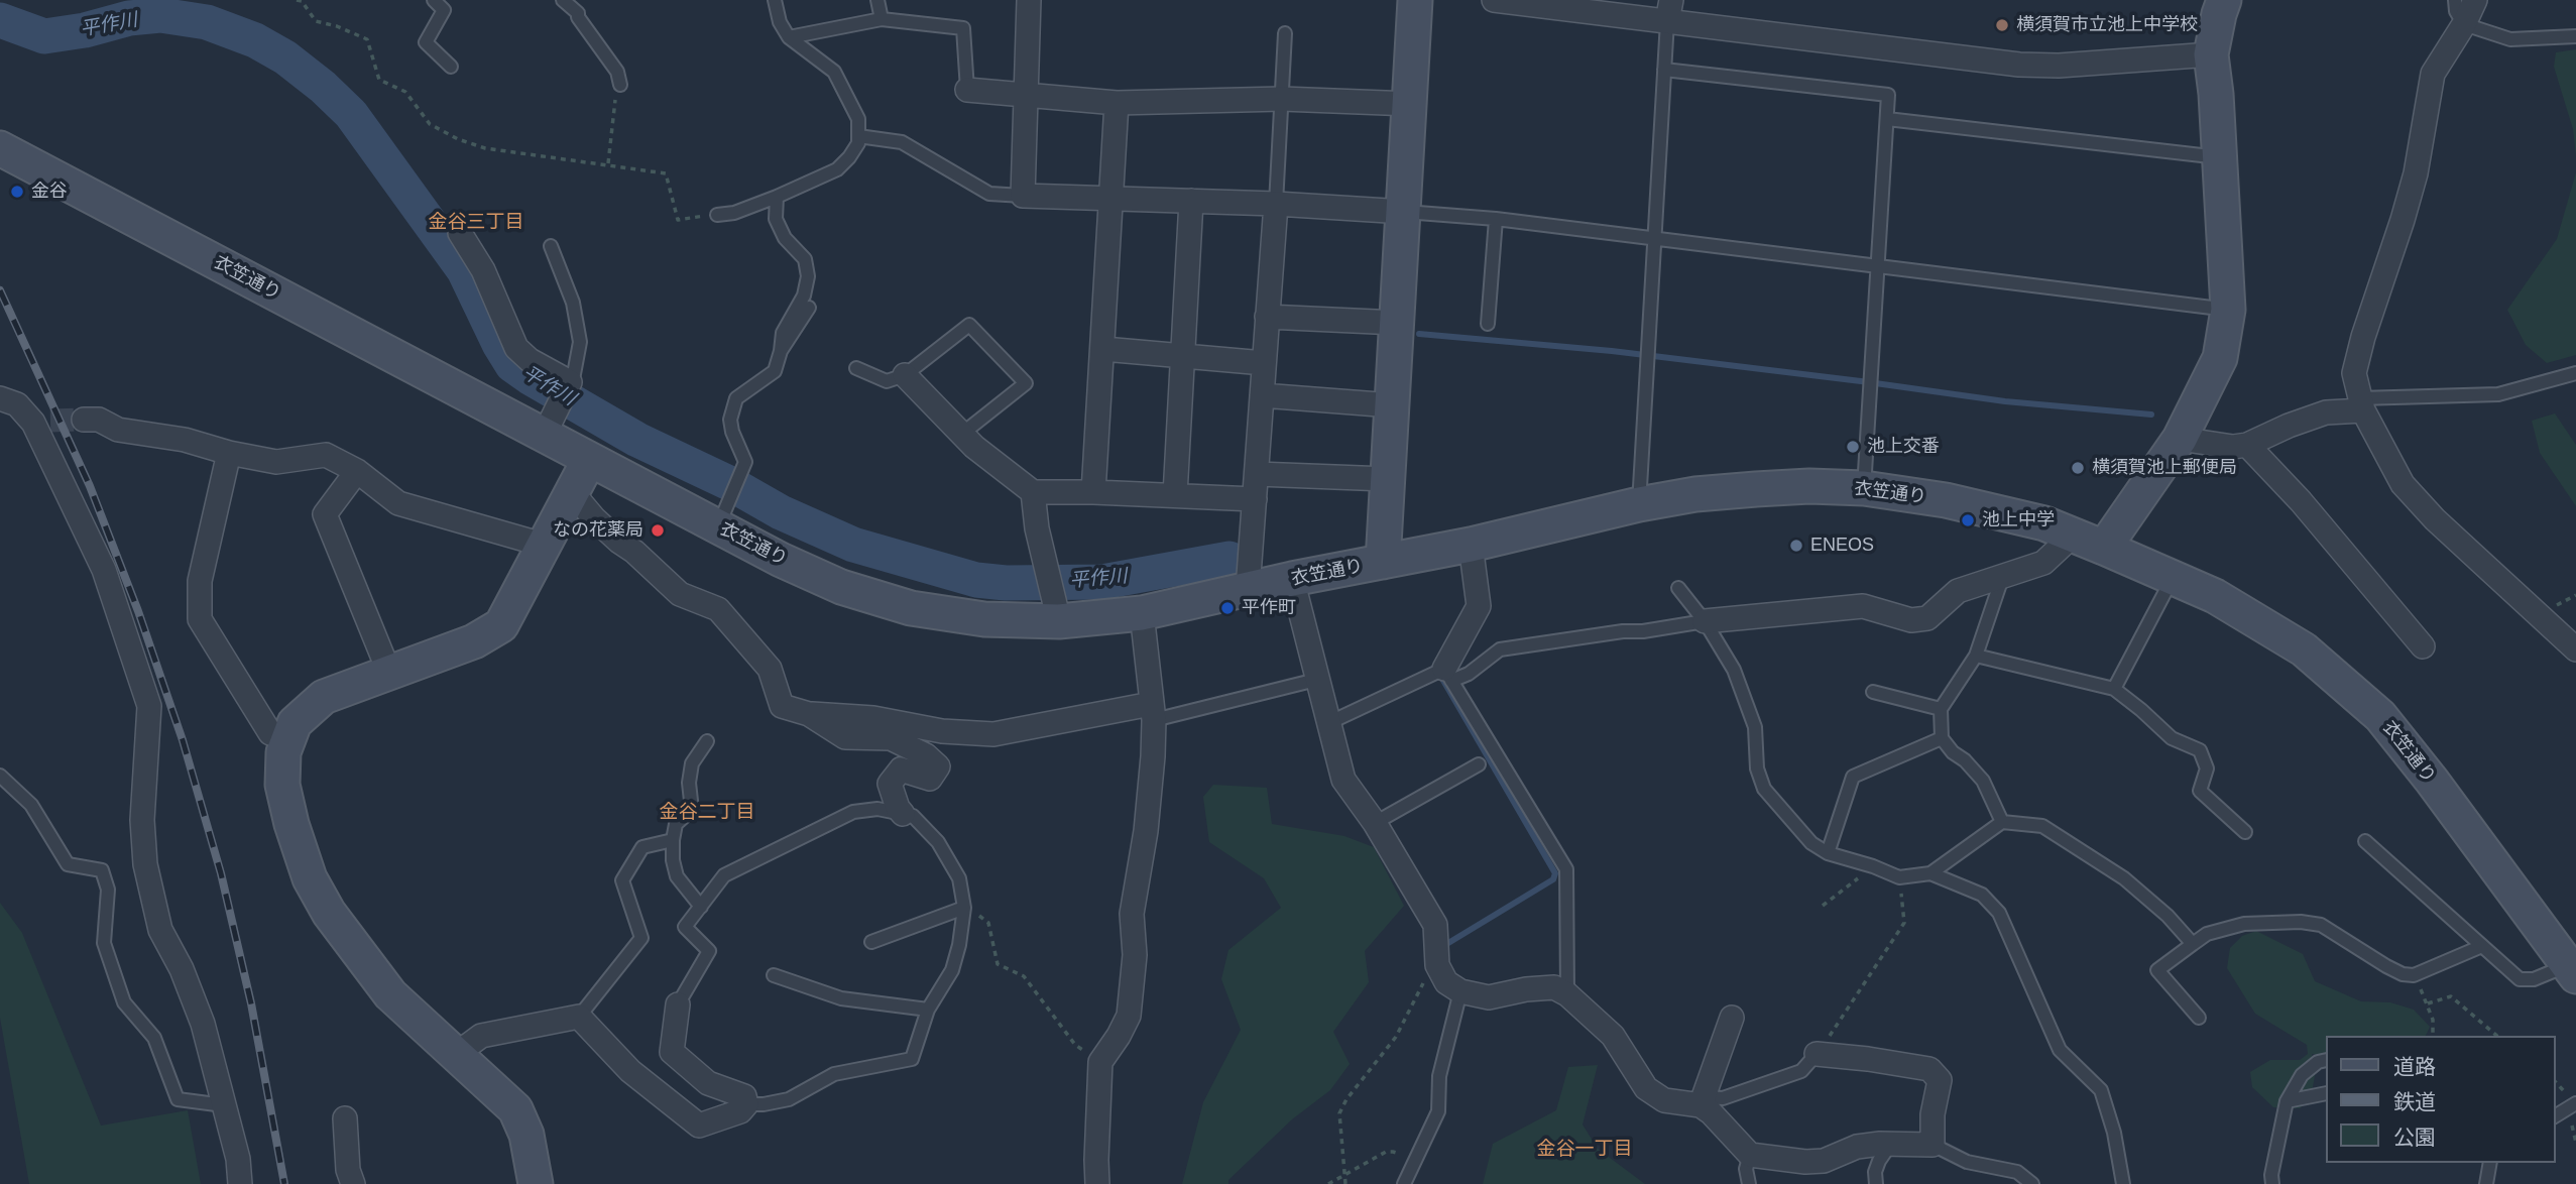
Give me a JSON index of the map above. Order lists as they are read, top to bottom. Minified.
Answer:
{"streets":{"street":["衣笠通り"]},"districts":["金谷三丁目","金谷二丁目","金谷一丁目"],"water":["平作川"],"places":["横須賀市立池上中学校","金谷","池上交番","横須賀池上郵便局","池上中学","なの花薬局","ENEOS","平作町"],"legend":["道路","鉄道","公園"]}
